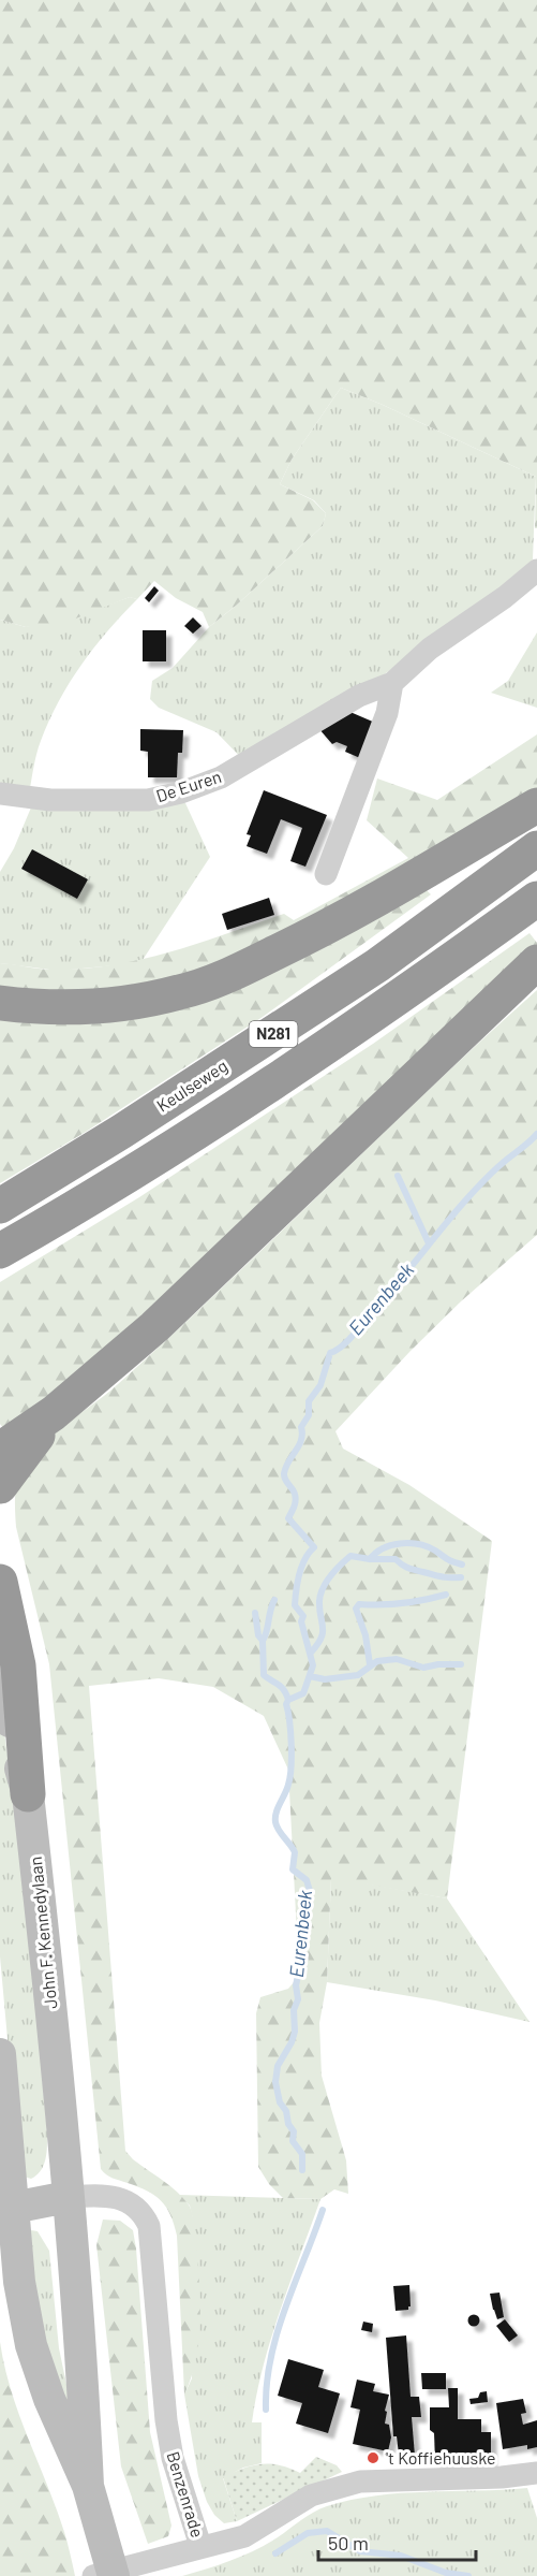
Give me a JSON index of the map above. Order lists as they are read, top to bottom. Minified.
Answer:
{"streets":{"highway":["N281","Keulseweg"],"street":["De Euren","John F. Kennedylaan","Benzenrade"]},"crossings":[["John F. Kennedylaan","Benzenrade"]],"water":["Eurenbeek"],"places":["'t Koffiehuuske"],"scale_bar":"50 m"}
